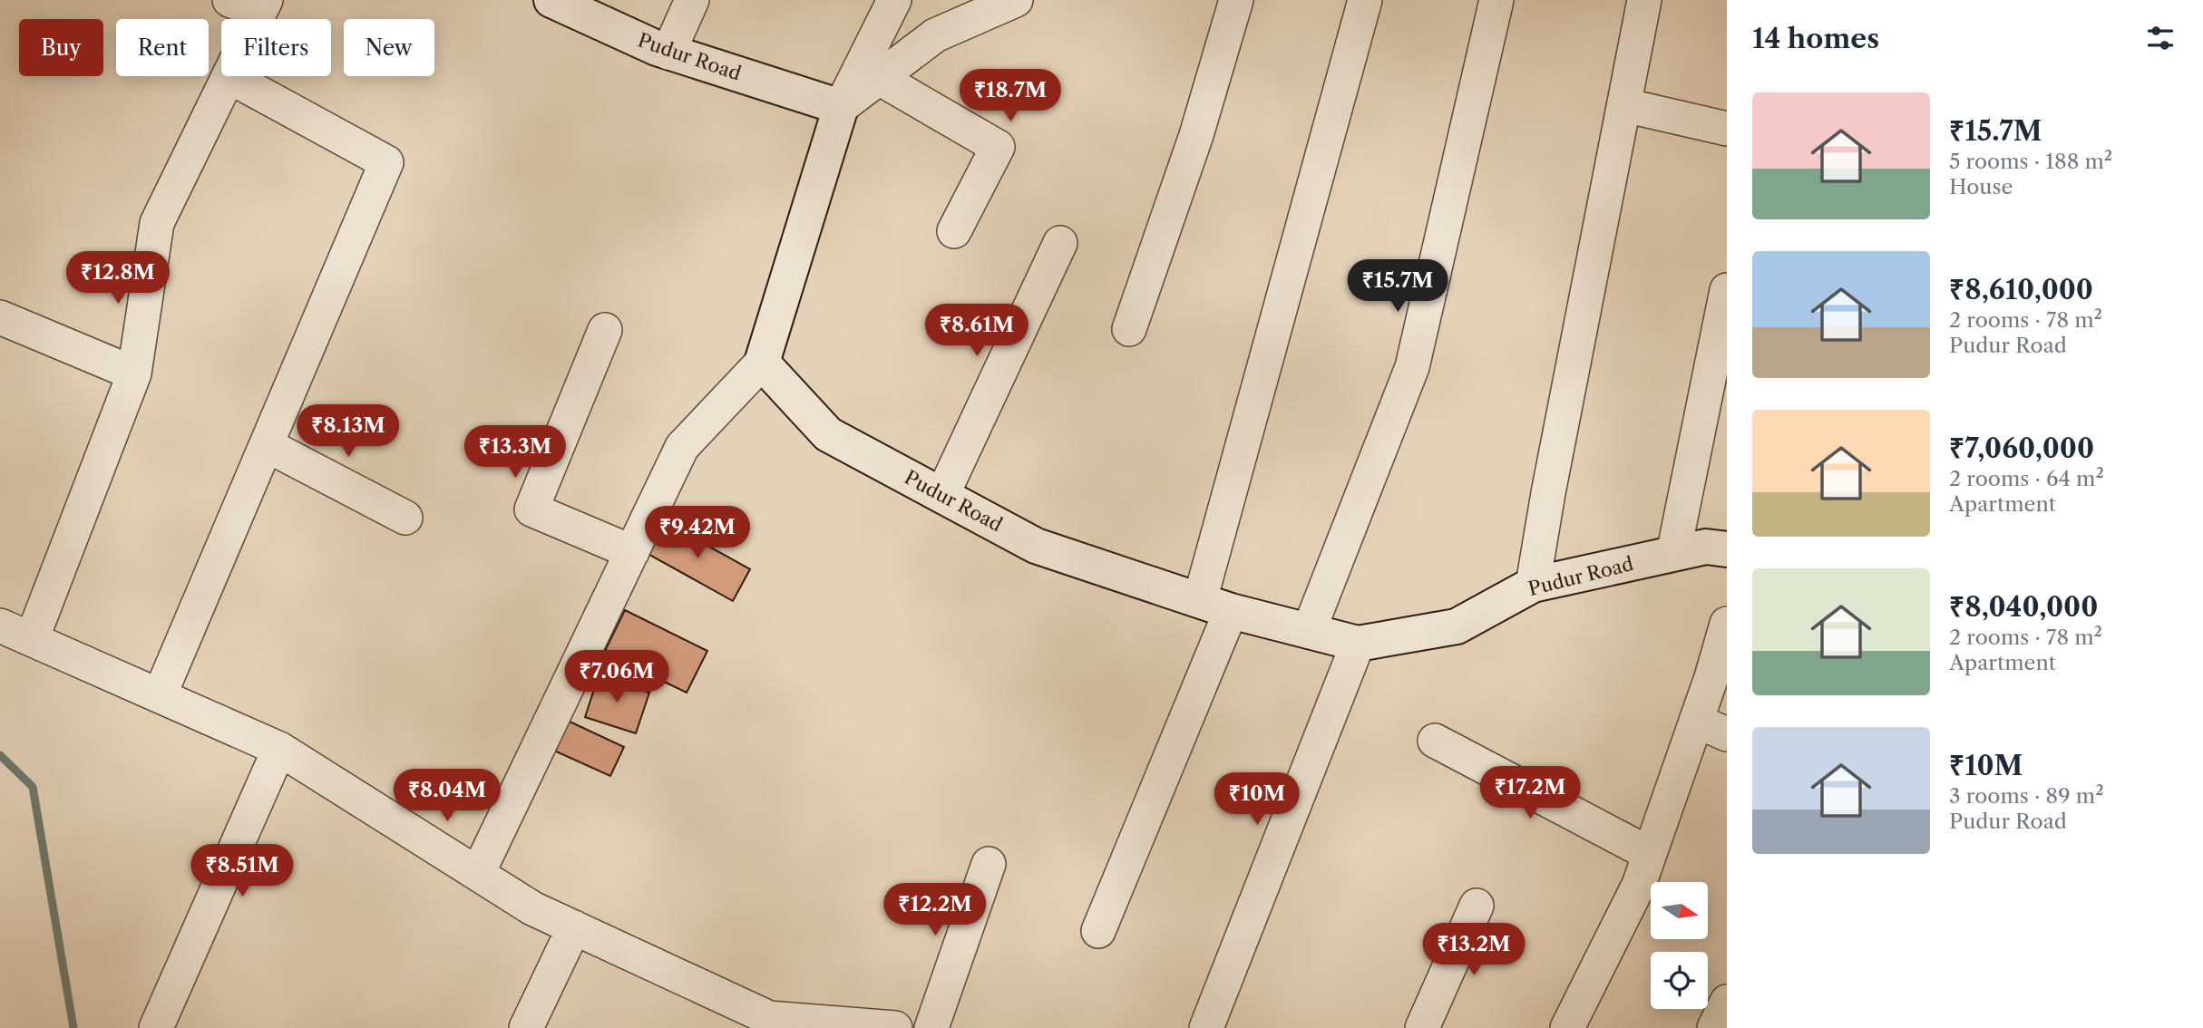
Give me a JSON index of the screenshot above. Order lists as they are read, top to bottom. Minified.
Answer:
{"streets":{"street":["Pudur Road"]},"north":"right","page":{"heading":"14 homes","chip":["Buy","Rent","Filters","New"],"price":["₹18.7M","₹12.8M","₹15.7M","₹8.61M","₹8.13M","₹13.3M","₹9.42M","₹7.06M","₹17.2M","₹8.04M","₹10M","₹8.51M","₹12.2M","₹13.2M"],"list":[{"name":"₹15.7M","note":"5 rooms · 188 m² · House"},{"name":"₹8,610,000","note":"2 rooms · 78 m² · Pudur Road"},{"name":"₹7,060,000","note":"2 rooms · 64 m² · Apartment"},{"name":"₹8,040,000","note":"2 rooms · 78 m² · Apartment"},{"name":"₹10M","note":"3 rooms · 89 m² · Pudur Road"}]}}
